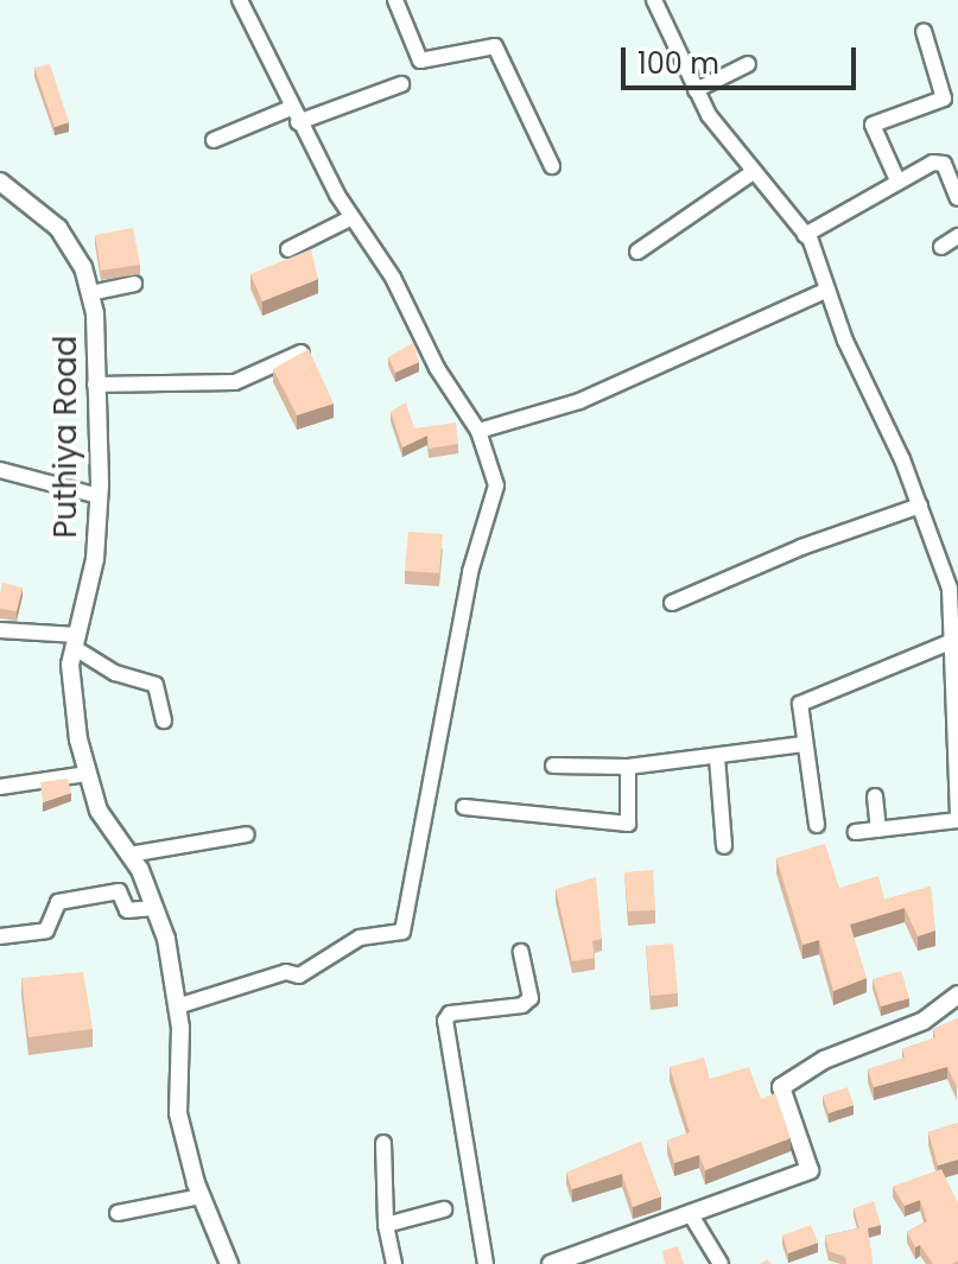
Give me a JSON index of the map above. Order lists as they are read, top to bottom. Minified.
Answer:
{"streets":{"street":["Puthiya Road"]},"scale_bar":"100 m"}
